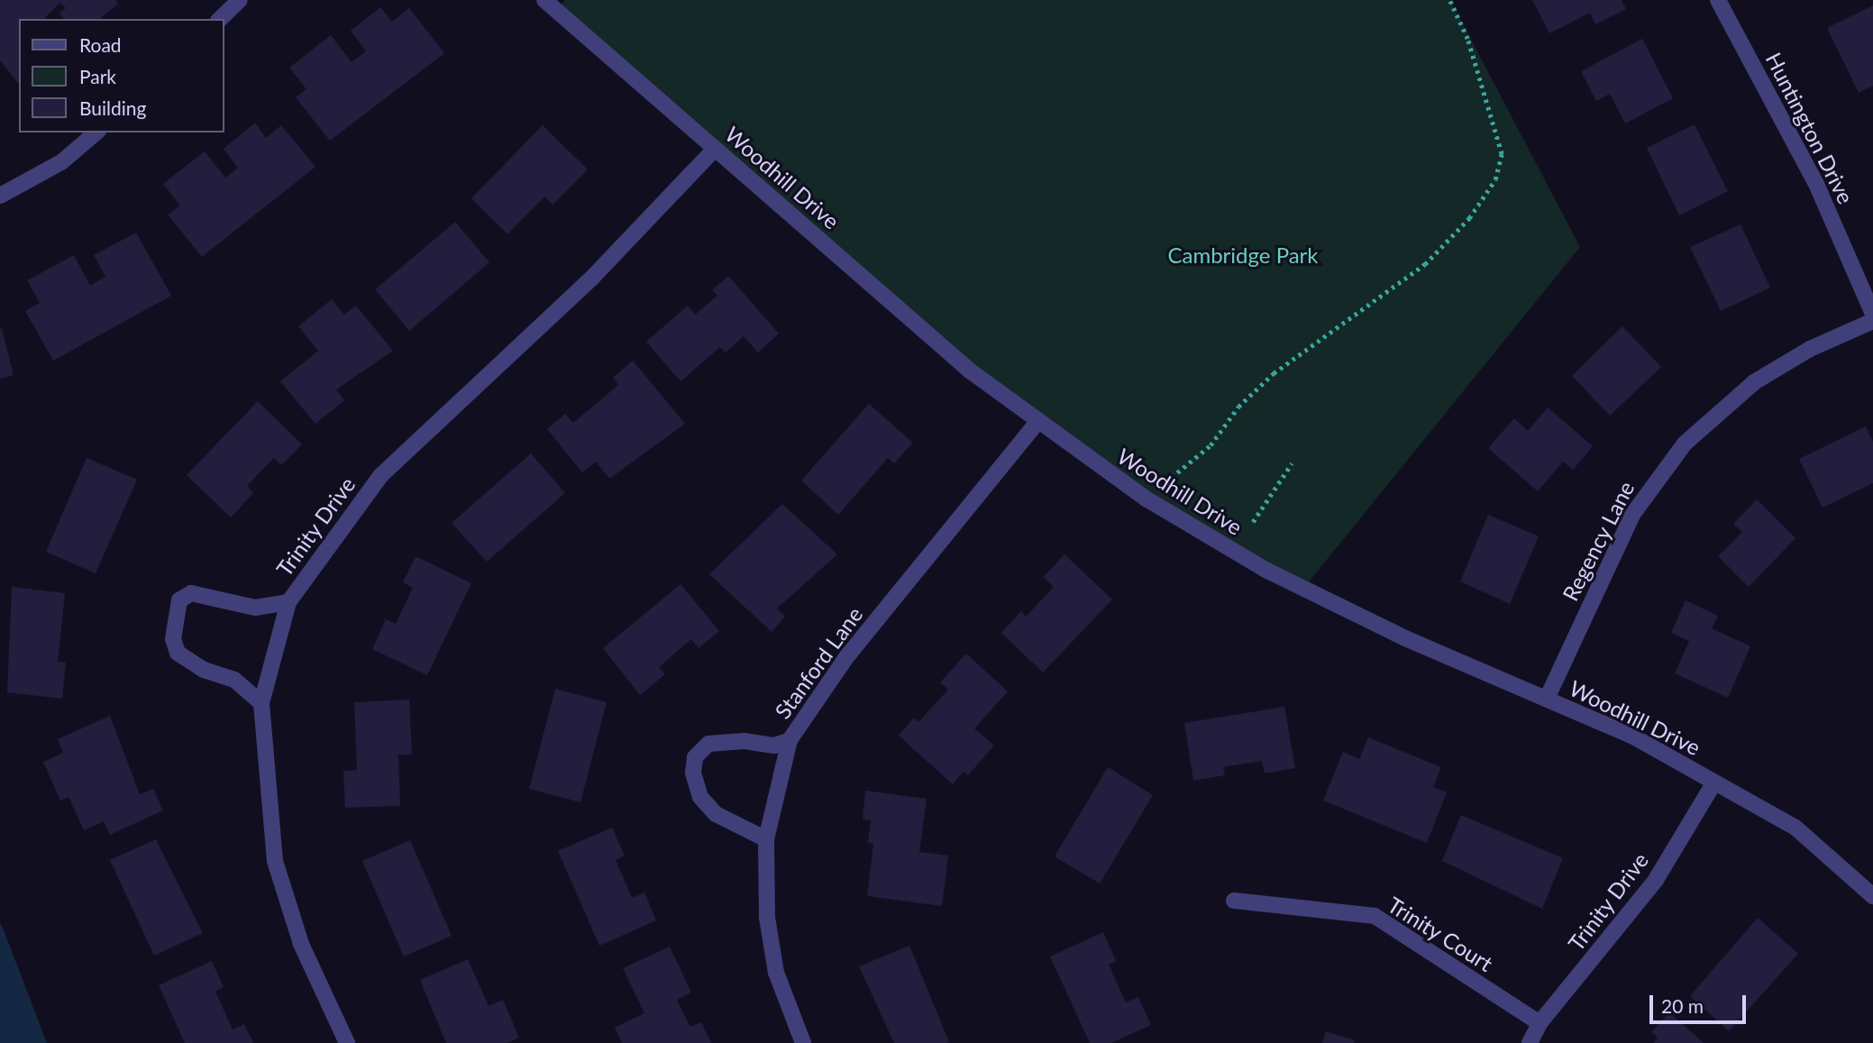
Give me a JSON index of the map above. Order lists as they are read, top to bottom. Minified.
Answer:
{"streets":{"street":["Huntington Drive","Woodhill Drive","Trinity Drive","Regency Lane","Stanford Lane","Trinity Court"]},"crossings":[["Woodhill Drive","Trinity Drive"],["Woodhill Drive","Regency Lane"],["Woodhill Drive","Stanford Lane"],["Trinity Drive","Trinity Court"]],"parks":["Cambridge Park"],"legend":["Road","Park","Building"],"scale_bar":"20 m"}
